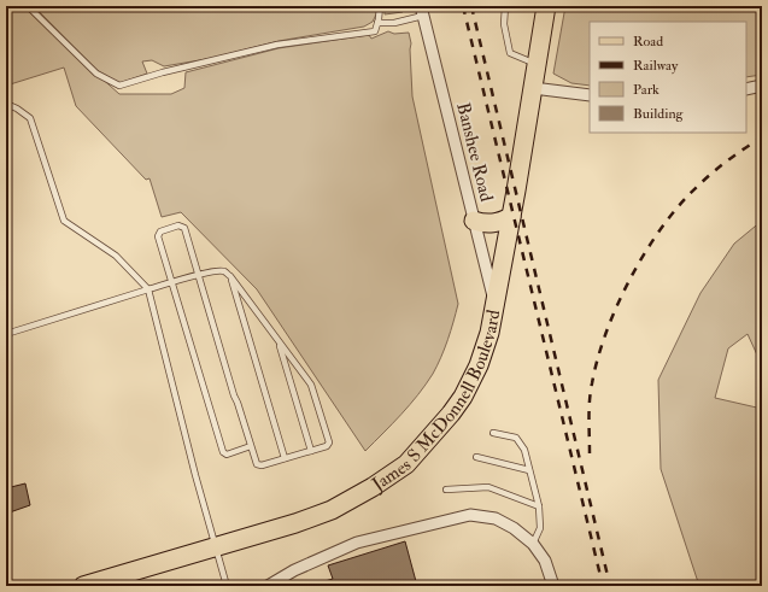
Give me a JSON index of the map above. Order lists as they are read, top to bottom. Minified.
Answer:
{"streets":{"main road":["James S McDonnell Boulevard"],"street":["Banshee Road"]},"crossings":[["Banshee Road","James S McDonnell Boulevard"]],"legend":["Road","Railway","Park","Building"]}
